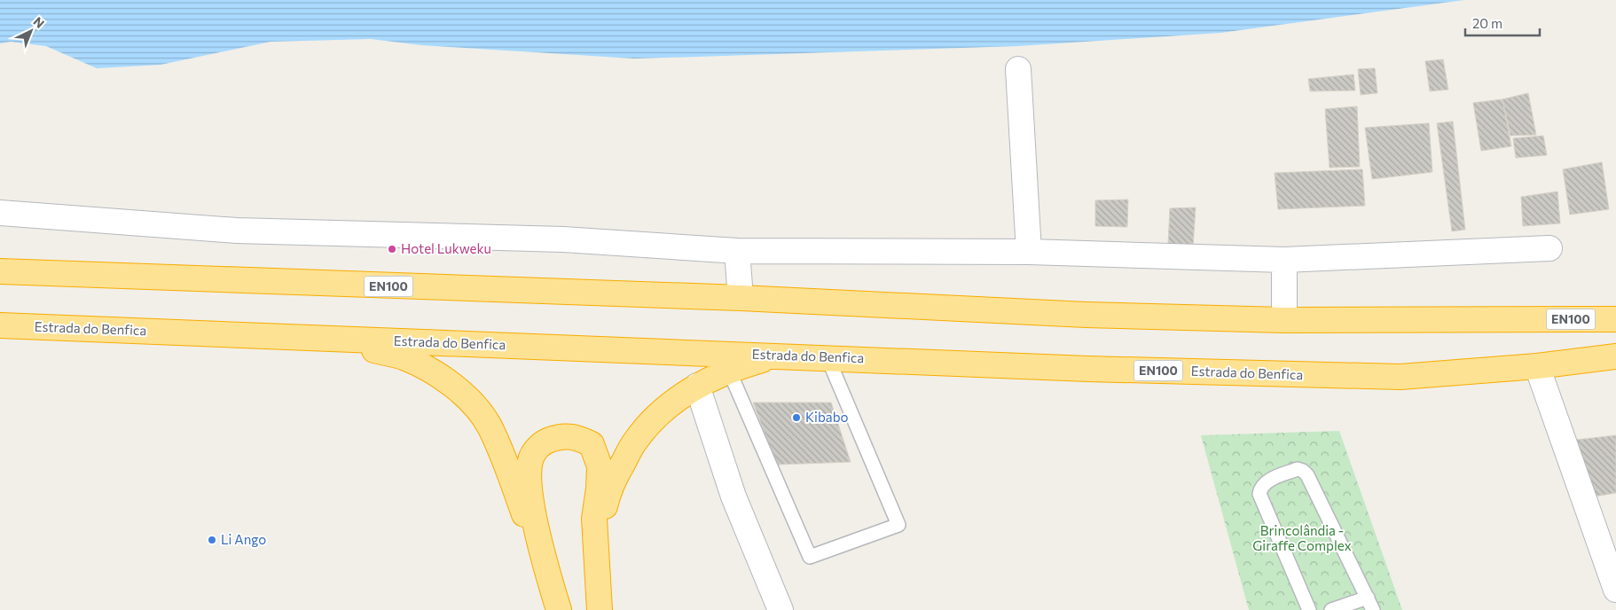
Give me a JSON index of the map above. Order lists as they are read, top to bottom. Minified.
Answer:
{"streets":{"highway":["EN100","Estrada do Benfica"]},"parks":["Brincolândia - Giraffe Complex"],"places":["Hotel Lukweku","Kibabo","Li Ango"],"scale_bar":"20 m","north":"top right"}
